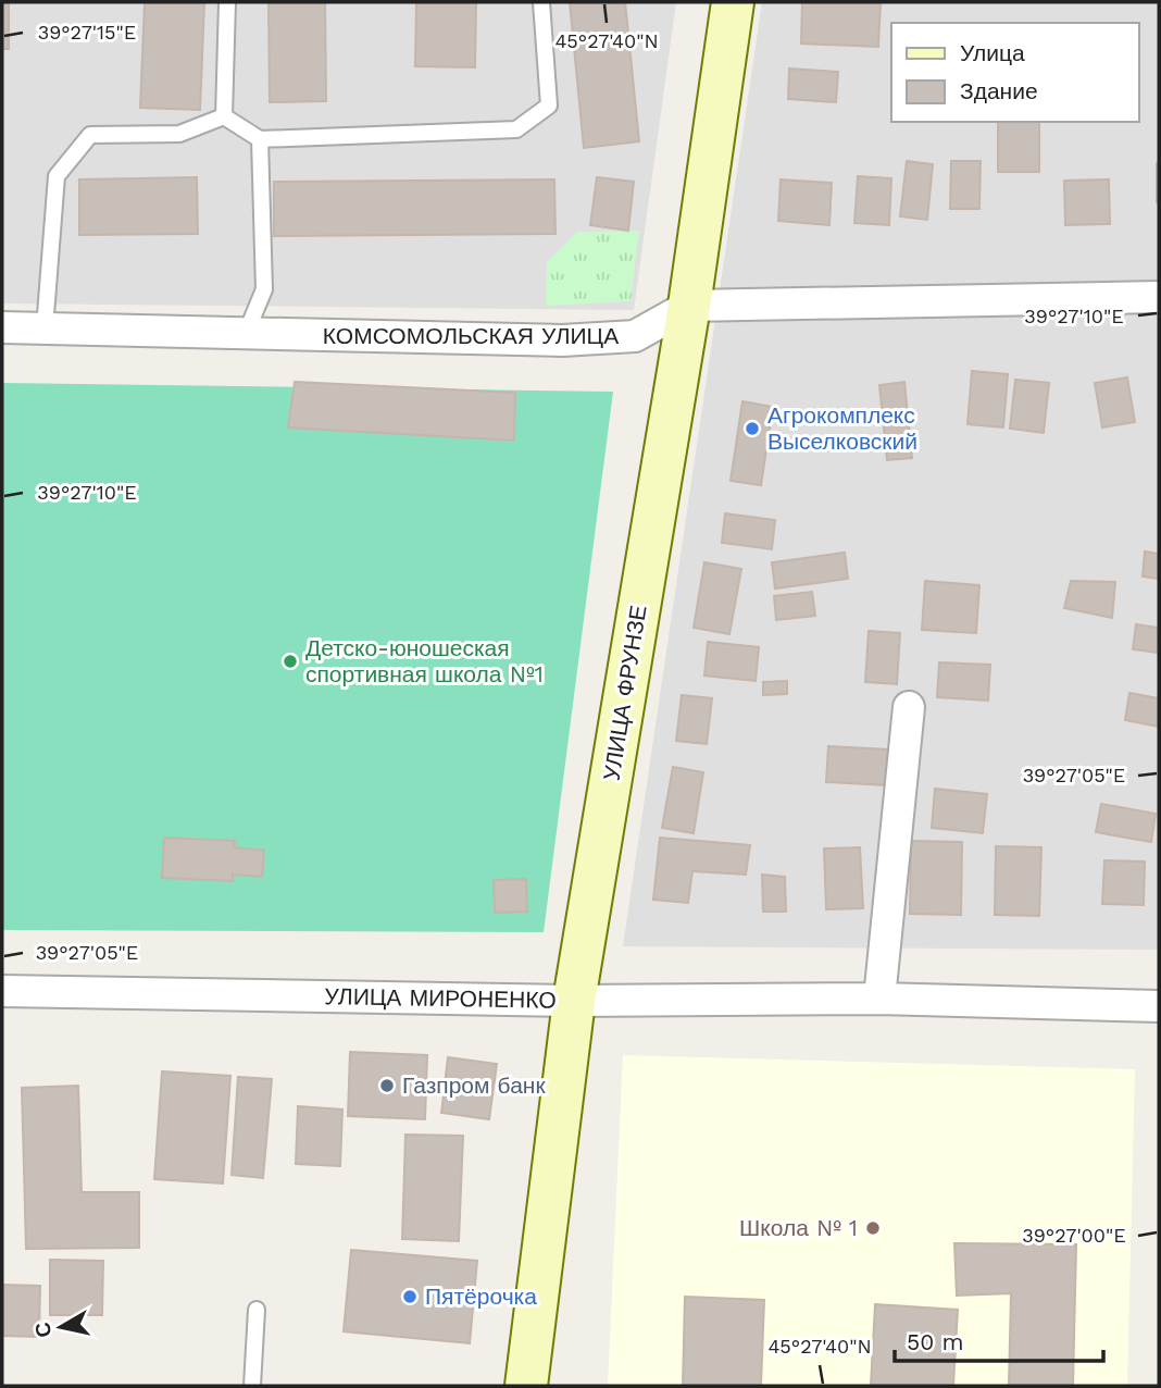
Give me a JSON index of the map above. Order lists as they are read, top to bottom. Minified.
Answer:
{"streets":{"main road":["УЛИЦА ФРУНЗЕ"],"street":["КОМСОМОЛЬСКАЯ УЛИЦА","УЛИЦА МИРОНЕНКО"]},"crossings":[["КОМСОМОЛЬСКАЯ УЛИЦА","УЛИЦА ФРУНЗЕ"],["УЛИЦА ФРУНЗЕ","УЛИЦА МИРОНЕНКО"]],"places":["Агрокомплекс Выселковский","Детско-юношеская спортивная школа №1","Газпром банк","Школа № 1","Пятёрочка"],"legend":["Улица","Здание"],"scale_bar":"50 m","north":"left","coordinates":["39°27'15\"E","45°27'40\"N","39°27'10\"E","39°27'05\"E","39°27'00\"E"]}
